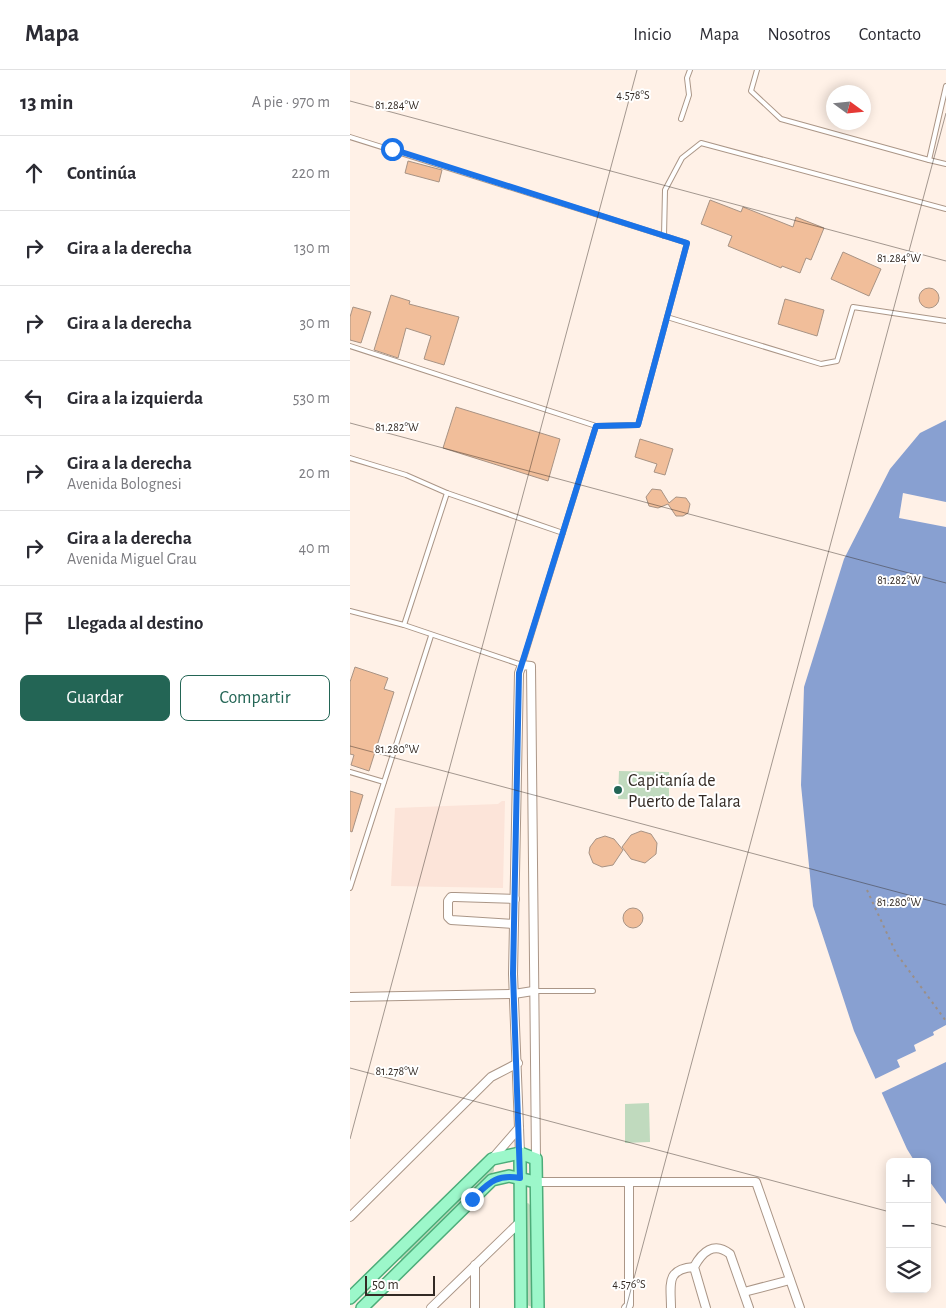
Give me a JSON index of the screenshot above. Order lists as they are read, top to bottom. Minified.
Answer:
{"places":["Capitanía de Puerto de Talara"],"scale_bar":"50 m","north":"right","page":{"header":"Mapa","nav":["Inicio","Mapa","Nosotros","Contacto"],"heading":["13 min","A pie · 970 m"],"list":[["Continúa","220 m"],["Gira a la derecha","130 m"],["Gira a la derecha","30 m"],["Gira a la izquierda","530 m"],["Gira a la derecha","Avenida Bolognesi","20 m"],["Gira a la derecha","Avenida Miguel Grau","40 m"],"Llegada al destino"],"buttons":["Guardar","Compartir"],"map_buttons":["+","−"],"scale":"50 m"},"coordinates":["4.578°S","81.284°W","81.282°W","81.280°W","81.278°W","4.576°S"]}
